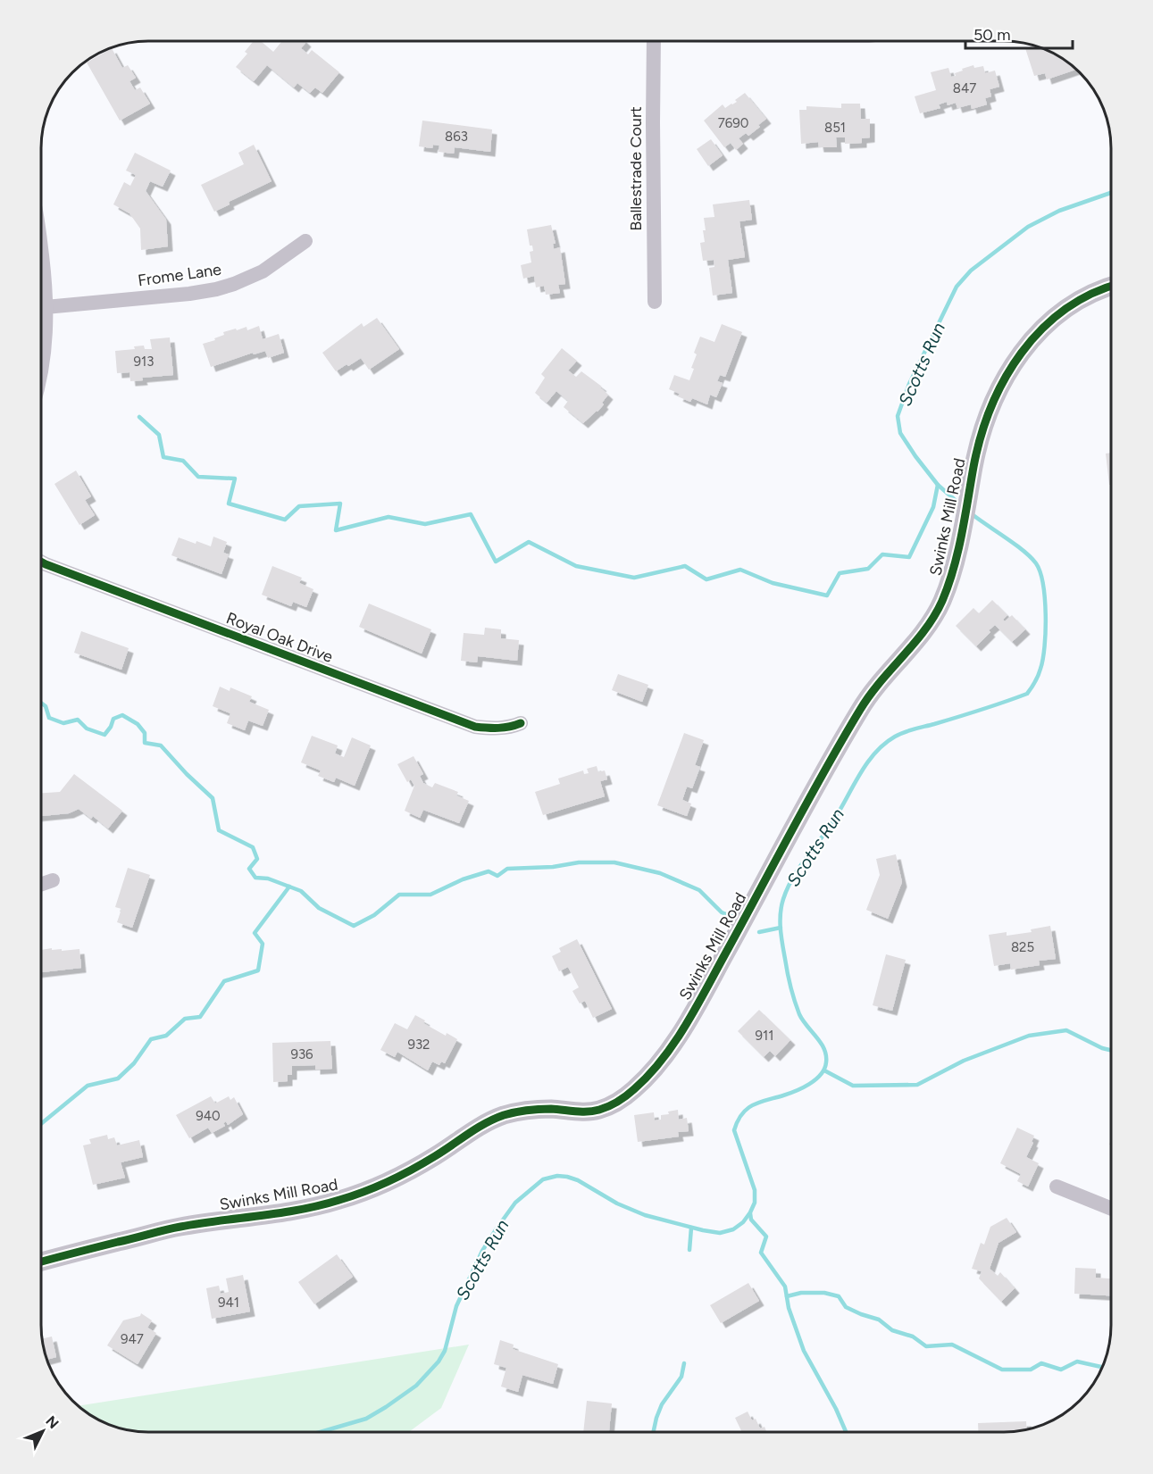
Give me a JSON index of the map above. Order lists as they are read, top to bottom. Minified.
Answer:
{"streets":{"street":["Ballestrade Court","Frome Lane","Swinks Mill Road","Royal Oak Drive"]},"water":["Scotts Run"],"house_numbers":["847","7690","851","863","913","825","911","932","936","940","941","947"],"scale_bar":"50 m","north":"top right"}
